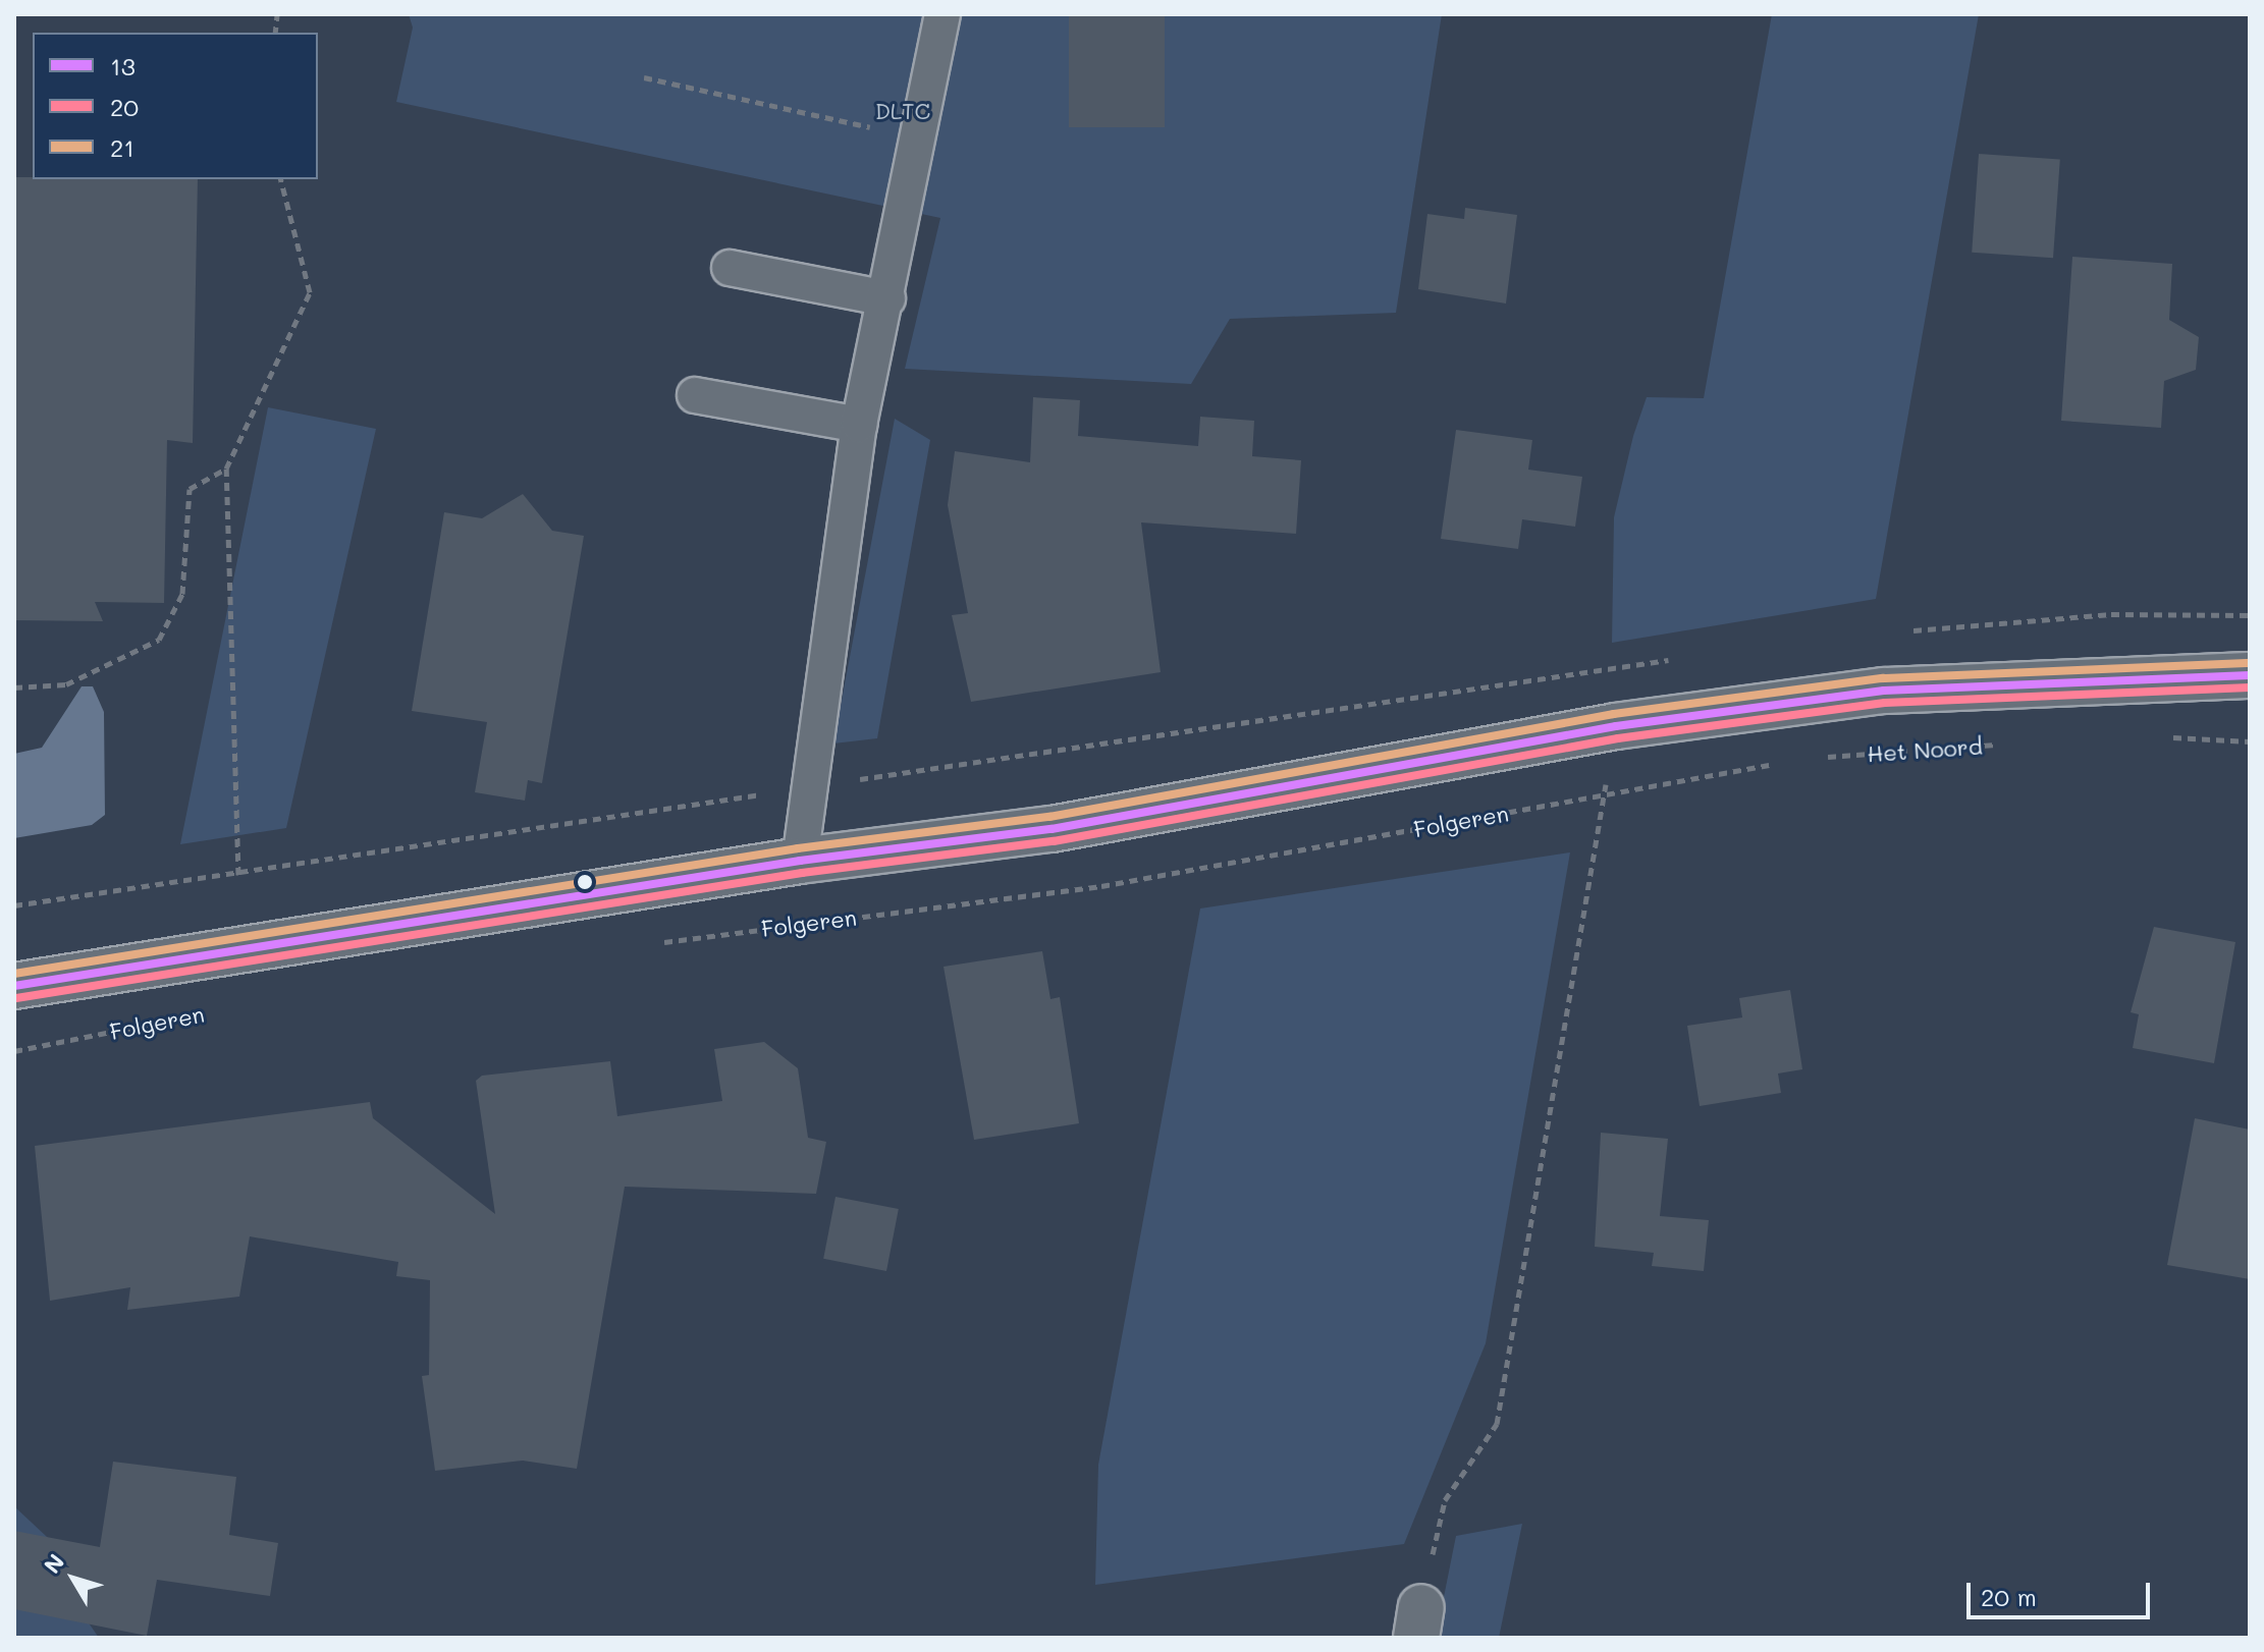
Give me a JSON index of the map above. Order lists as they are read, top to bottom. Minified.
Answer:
{"streets":{"path":["Het Noord","Folgeren"]},"parks":["DLTC"],"lines":["transit line 21","transit line 13","transit line 20"],"legend":["13","20","21"],"scale_bar":"20 m","north":"top left"}
